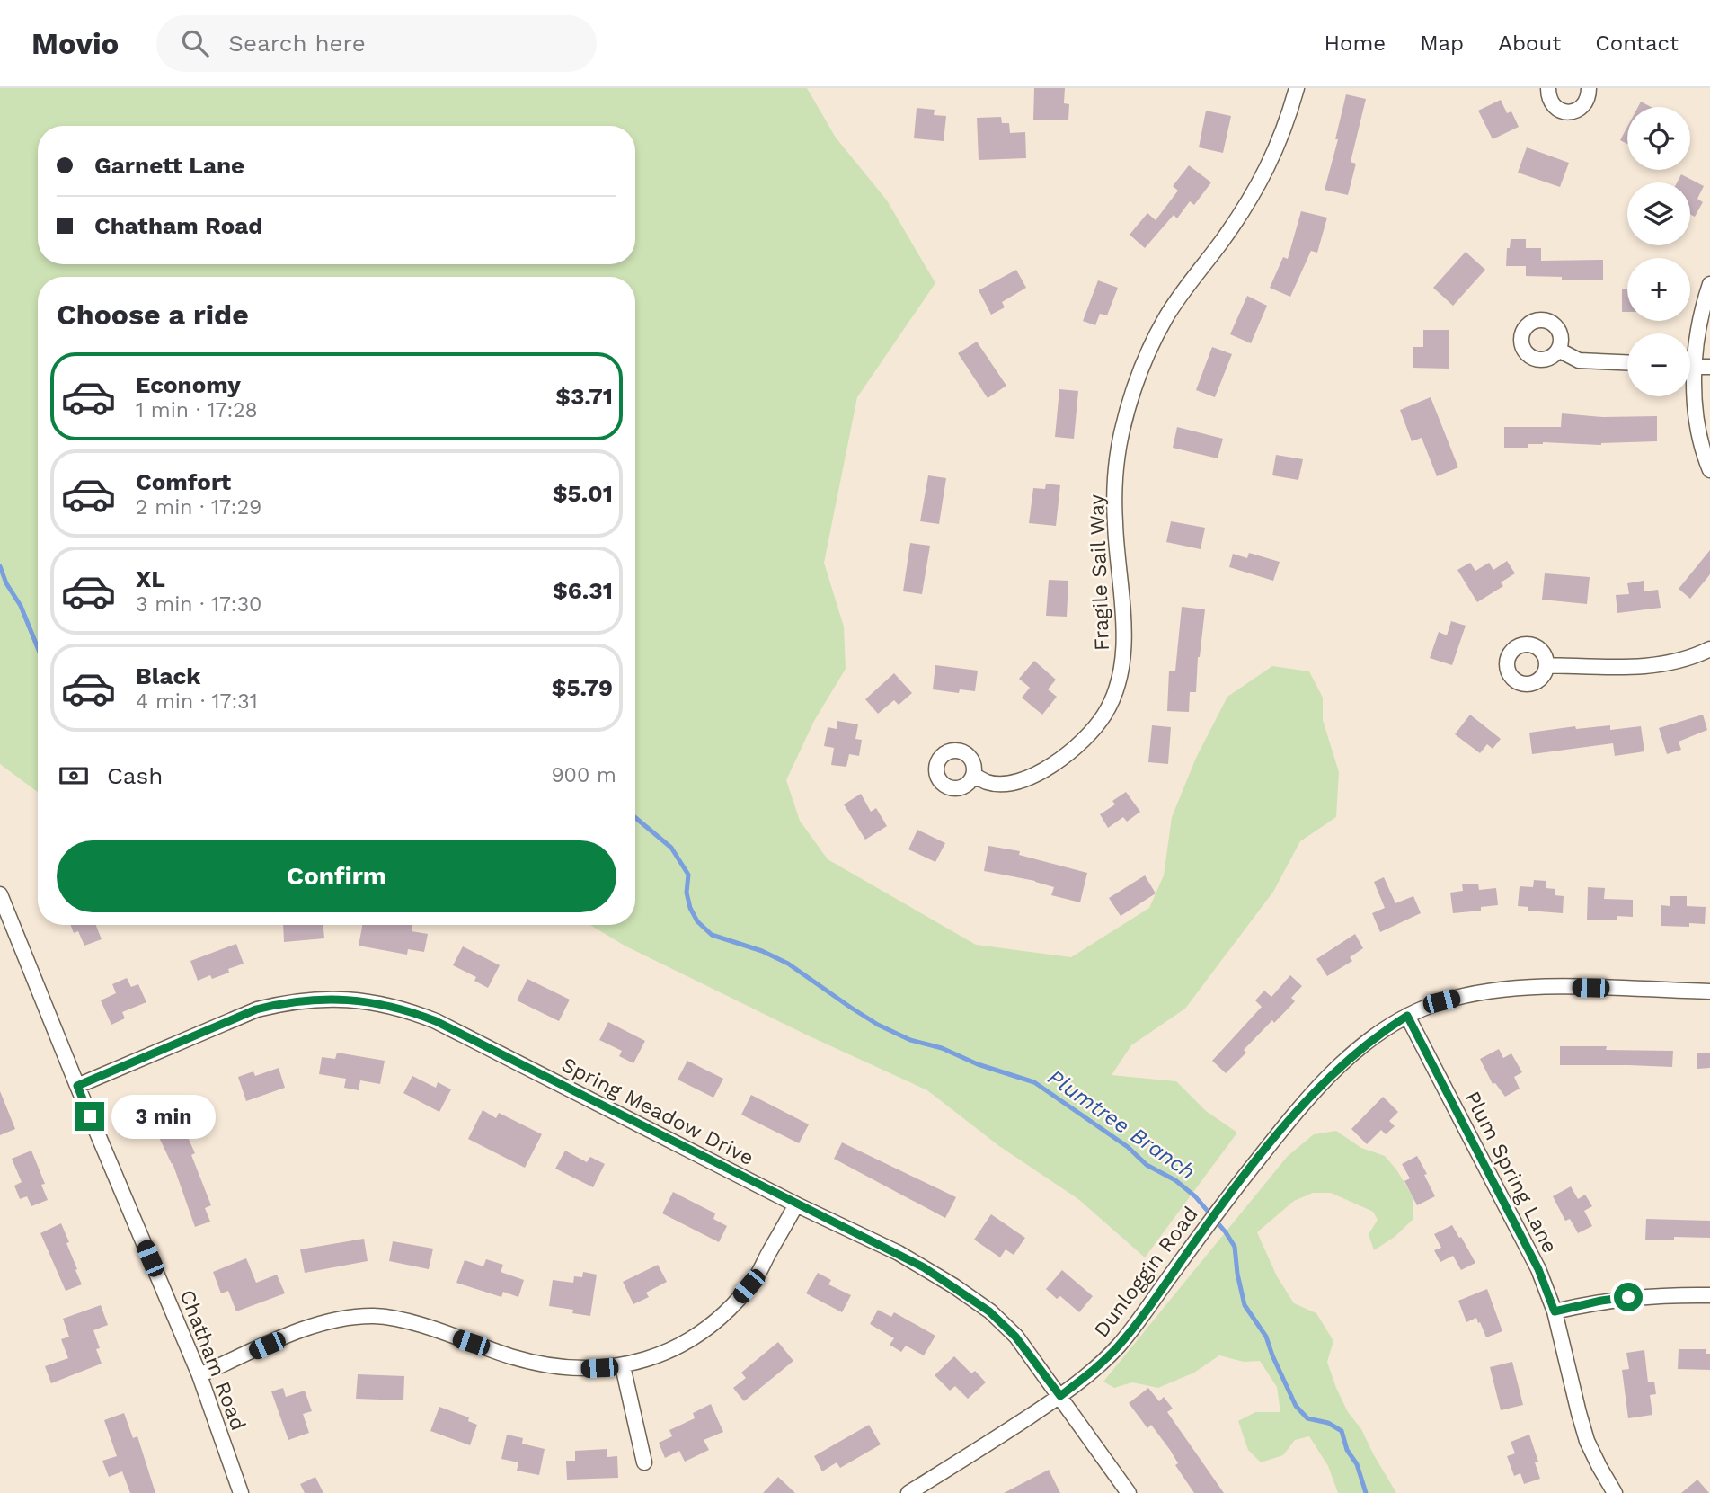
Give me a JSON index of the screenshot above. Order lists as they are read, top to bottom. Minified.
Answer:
{"streets":{"street":["Fragile Sail Way","Spring Meadow Drive","Plum Spring Lane","Dunloggin Road","Chatham Road"]},"crossings":[["Spring Meadow Drive","Dunloggin Road"],["Spring Meadow Drive","Chatham Road"],["Plum Spring Lane","Dunloggin Road"]],"water":["Plumtree Branch"],"page":{"header":"Movio","search":"Search here","nav":["Home","Map","About","Contact"],"map_buttons":["+","−"],"banner":["Garnett Lane","Chatham Road"],"heading":"Choose a ride","list":[{"name":"Economy","note":"1 min · 17:28","value":"$3.71"},{"name":"Comfort","note":"2 min · 17:29","value":"$5.01"},{"name":"XL","note":"3 min · 17:30","value":"$6.31"},{"name":"Black","note":"4 min · 17:31","value":"$5.79"}],"pay":["Cash","900 m"],"buttons":"Confirm","bubble":"3 min"}}
